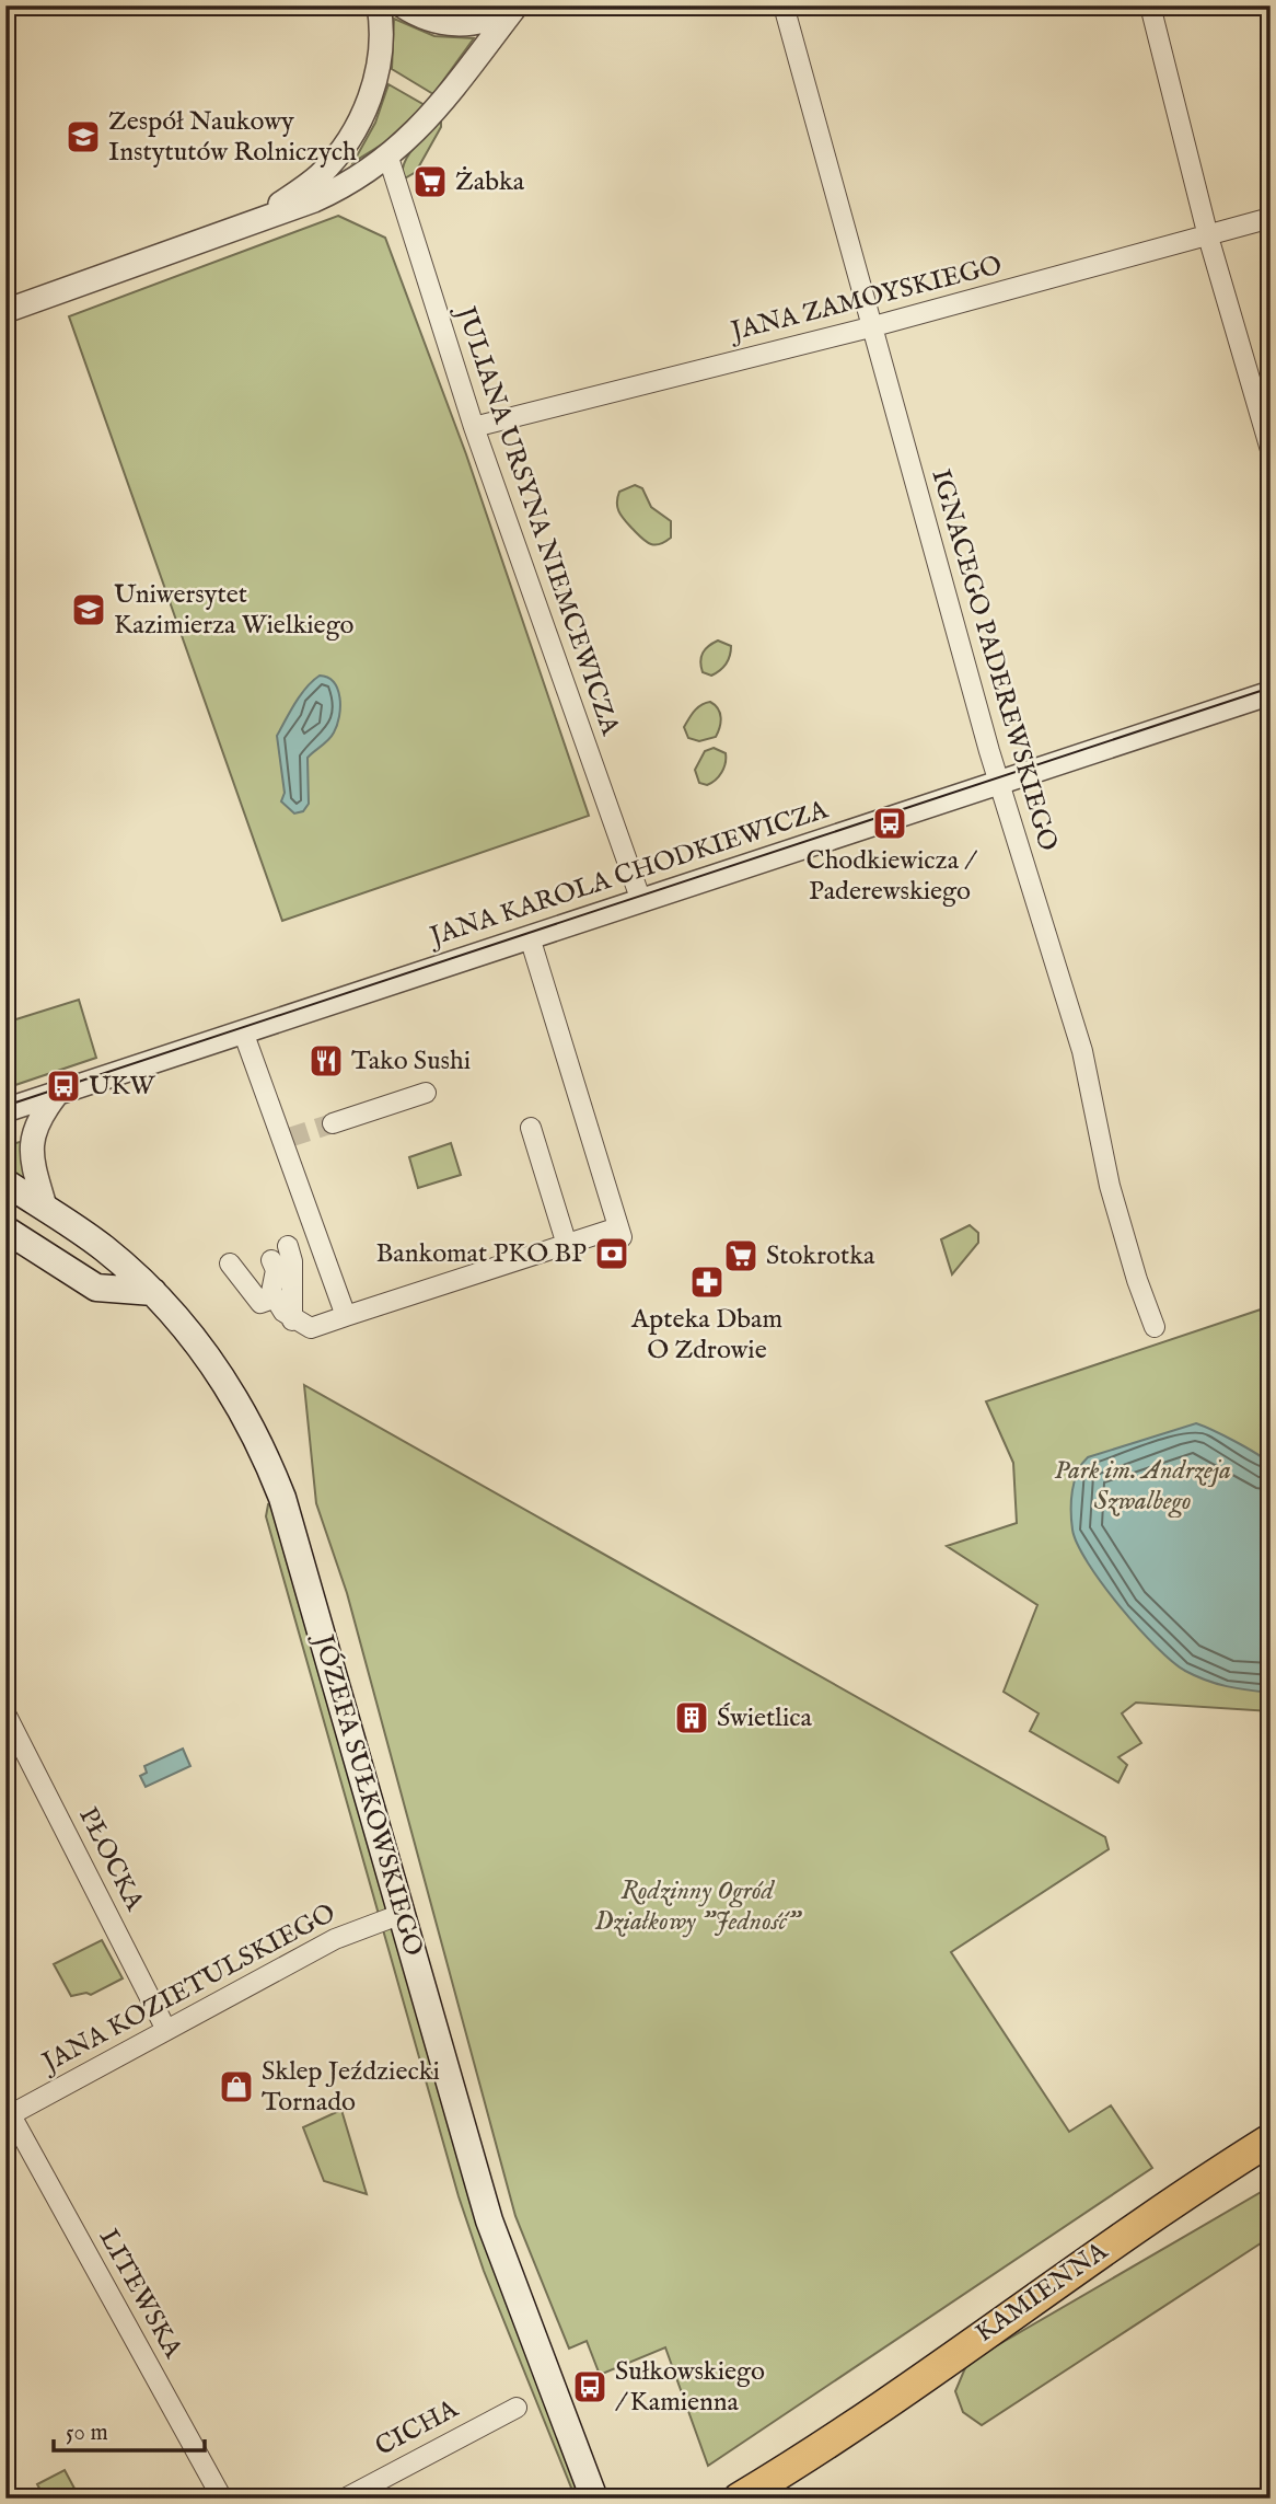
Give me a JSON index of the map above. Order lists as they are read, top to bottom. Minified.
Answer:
{"streets":{"main road":["JÓZEFA SUŁKOWSKIEGO","KAMIENNA"],"street":["JANA ZAMOYSKIEGO","JULIANA URSYNA NIEMCEWICZA","IGNACEGO PADEREWSKIEGO","JANA KAROLA CHODKIEWICZA","PŁOCKA","JANA KOZIETULSKIEGO","LITEWSKA","CICHA"]},"crossings":[["JANA ZAMOYSKIEGO","JULIANA URSYNA NIEMCEWICZA"],["JANA ZAMOYSKIEGO","IGNACEGO PADEREWSKIEGO"],["JULIANA URSYNA NIEMCEWICZA","JANA KAROLA CHODKIEWICZA"],["IGNACEGO PADEREWSKIEGO","JANA KAROLA CHODKIEWICZA"],["JÓZEFA SUŁKOWSKIEGO","JANA KOZIETULSKIEGO"],["PŁOCKA","JANA KOZIETULSKIEGO"],["JANA KOZIETULSKIEGO","LITEWSKA"]],"parks":["Park im. Andrzeja Szwalbego","Rodzinny Ogród Działkowy \"Jedność\""],"places":{"school or university":["Zespół Naukowy Instytutów Rolniczych","Uniwersytet Kazimierza Wielkiego"],"supermarket":["Żabka","Stokrotka"],"bus stop":["Chodkiewicza / Paderewskiego","UKW","Sułkowskiego / Kamienna"],"restaurant":["Tako Sushi"],"bank":["Bankomat PKO BP"],"pharmacy":["Apteka Dbam O Zdrowie"],"building":["Świetlica"],"shop":["Sklep Jeździecki Tornado"]},"scale_bar":"50 m"}
